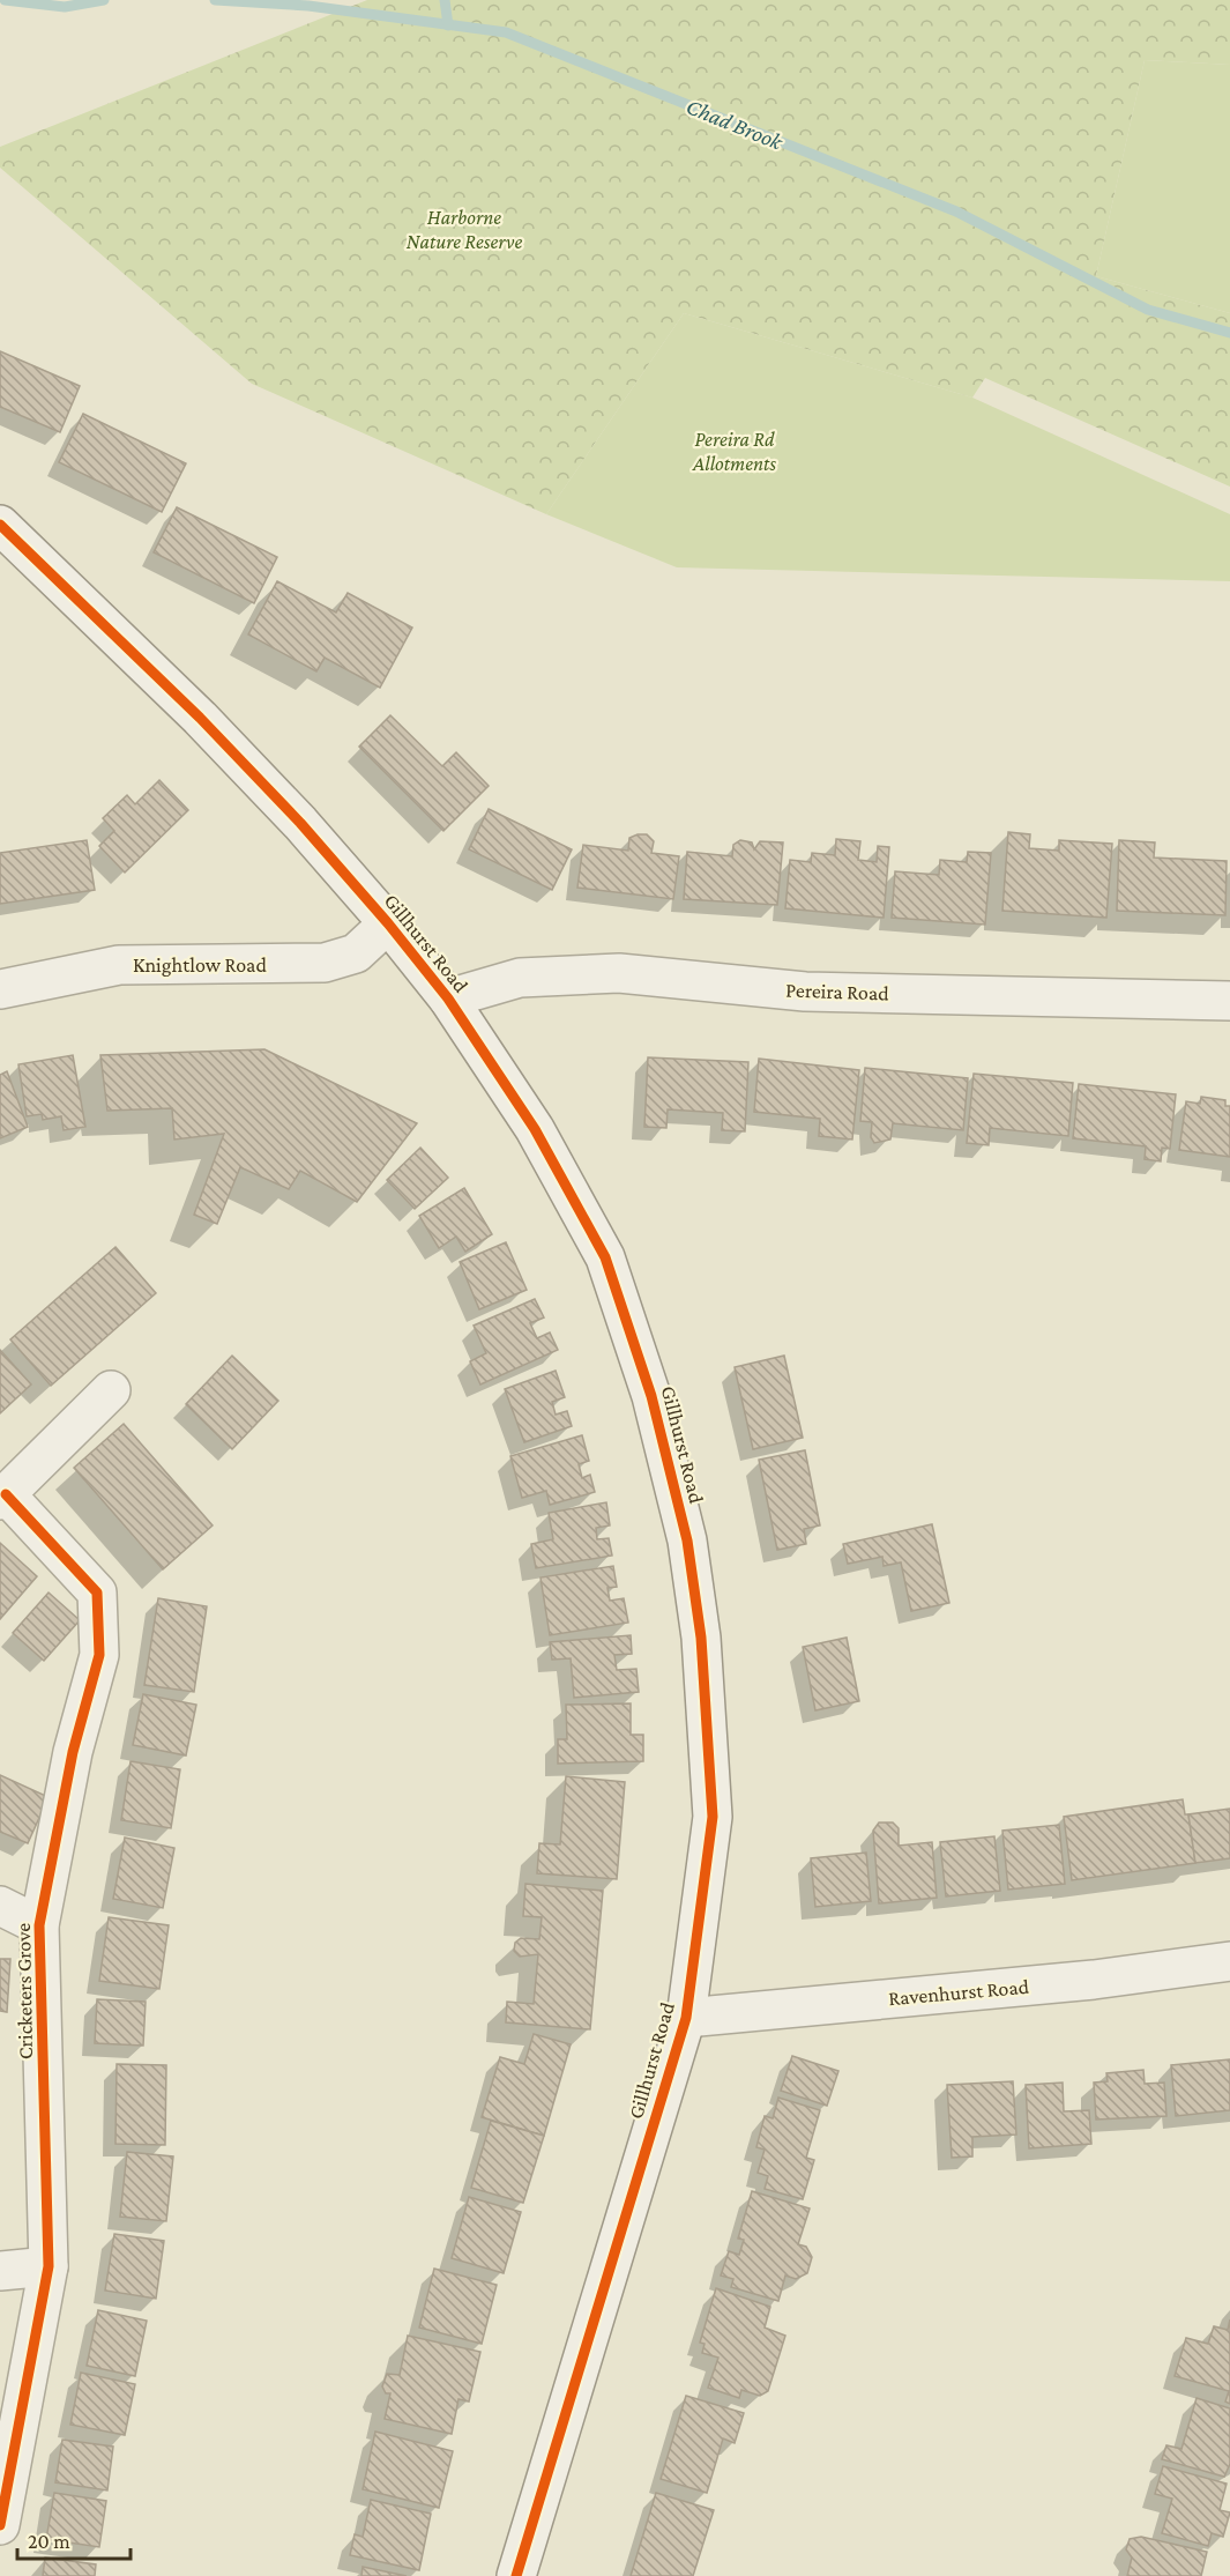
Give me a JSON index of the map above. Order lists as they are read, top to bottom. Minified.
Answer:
{"streets":{"street":["Gillhurst Road","Knightlow Road","Pereira Road","Cricketers Grove","Ravenhurst Road"]},"crossings":[["Gillhurst Road","Knightlow Road"],["Gillhurst Road","Pereira Road"],["Gillhurst Road","Ravenhurst Road"]],"water":["Chad Brook"],"parks":["Harborne Nature Reserve","Pereira Rd Allotments"],"scale_bar":"20 m"}
